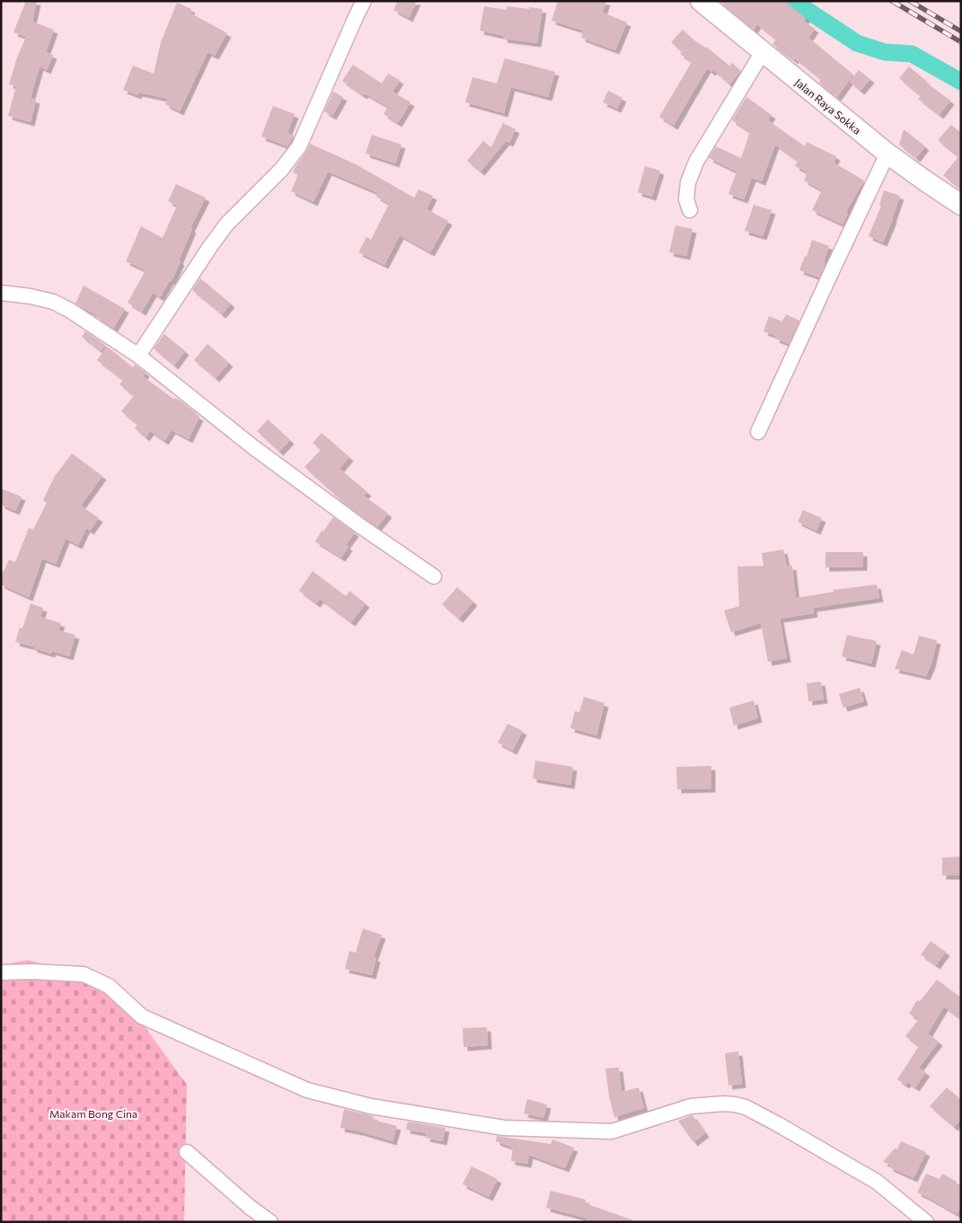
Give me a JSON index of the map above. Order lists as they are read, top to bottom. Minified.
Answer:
{"streets":{"main road":["Jalan Raya Sokka"]},"parks":["Makam Bong Cina"]}
